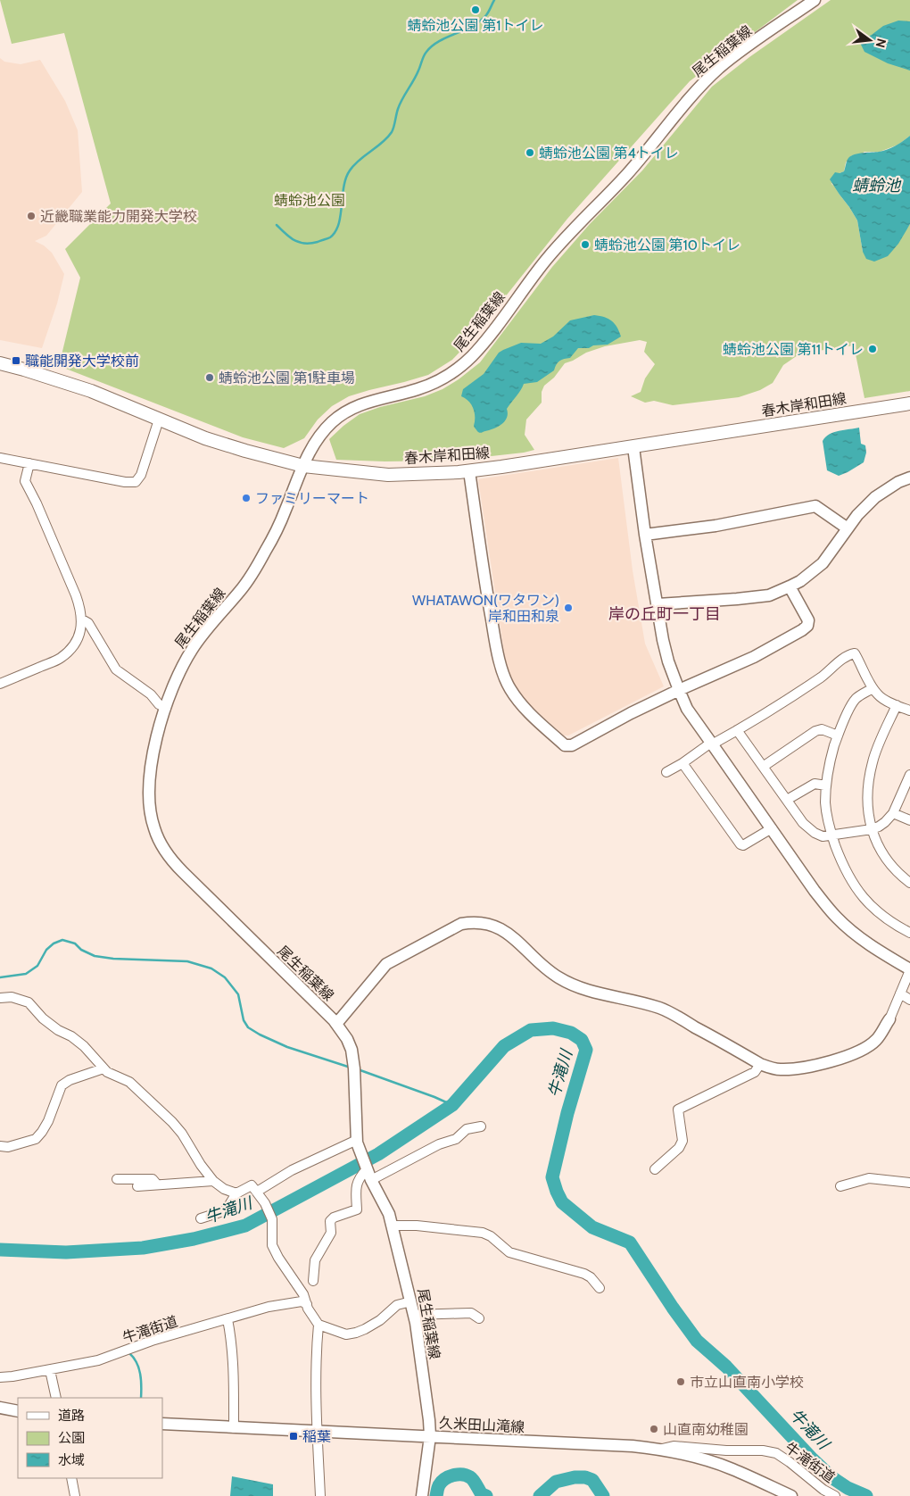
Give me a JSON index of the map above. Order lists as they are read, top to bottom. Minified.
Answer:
{"streets":{"main road":["春木岸和田線"],"street":["尾生稲葉線","牛滝街道","久米田山滝線"]},"crossings":[["尾生稲葉線","春木岸和田線"],["尾生稲葉線","久米田山滝線"],["牛滝街道","久米田山滝線"]],"districts":["岸の丘町一丁目"],"water":["蜻蛉池","牛滝川"],"parks":["蜻蛉池公園"],"places":{"other":["蜻蛉池公園 第1トイレ","蜻蛉池公園 第4トイレ","近畿職業能力開発大学校","蜻蛉池公園 第10トイレ","蜻蛉池公園 第11トイレ","蜻蛉池公園 第1駐車場","ファミリーマート","WHATAWON(ワタワン) 岸和田和泉","市立山直南小学校","山直南幼稚園"],"transit":["職能開発大学校前","稲葉"]},"legend":["道路","公園","水域"],"north":"right"}
